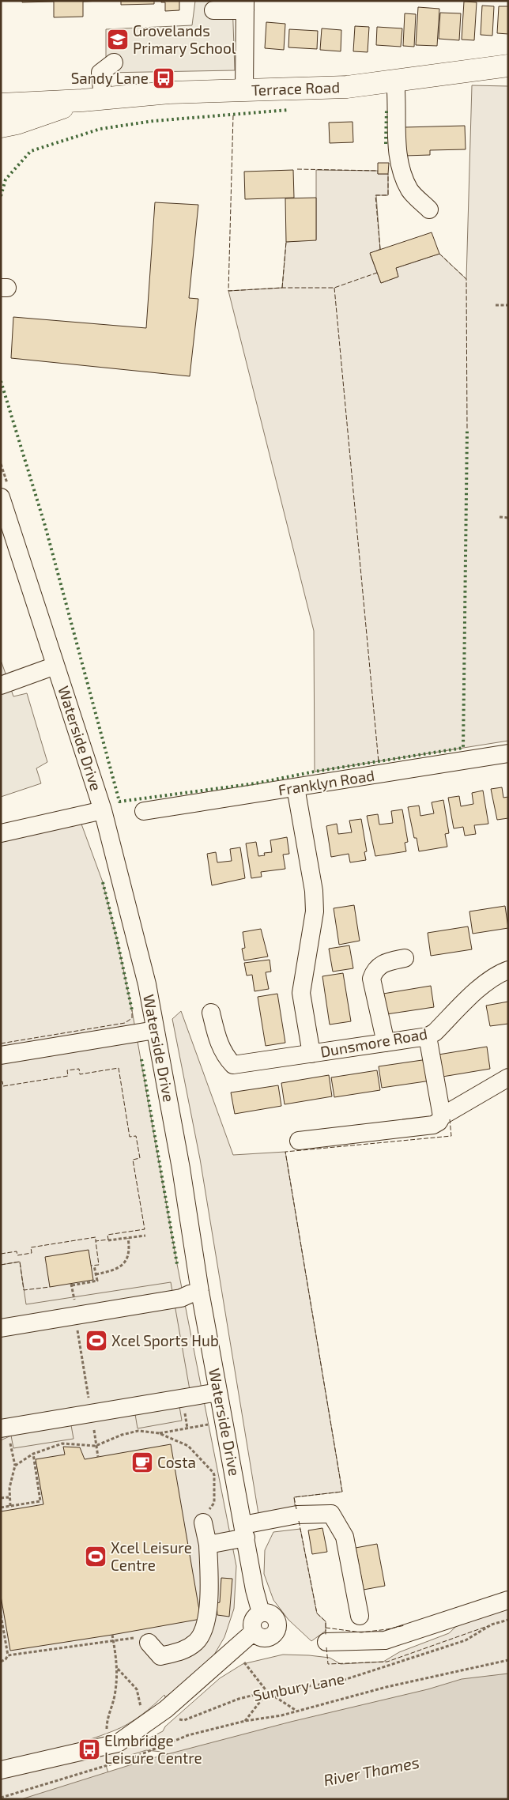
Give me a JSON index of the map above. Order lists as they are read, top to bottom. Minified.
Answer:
{"streets":{"main road":["Terrace Road"],"street":["Waterside Drive","Franklyn Road","Dunsmore Road"],"path":["Sunbury Lane"]},"crossings":[["Waterside Drive","Sunbury Lane"],["Franklyn Road","Dunsmore Road"]],"water":["River Thames"],"places":{"school or university":["Grovelands Primary School"],"bus stop":["Sandy Lane","Elmbridge Leisure Centre"],"sports":["Xcel Sports Hub","Xcel Leisure Centre"],"cafe":["Costa"]}}
